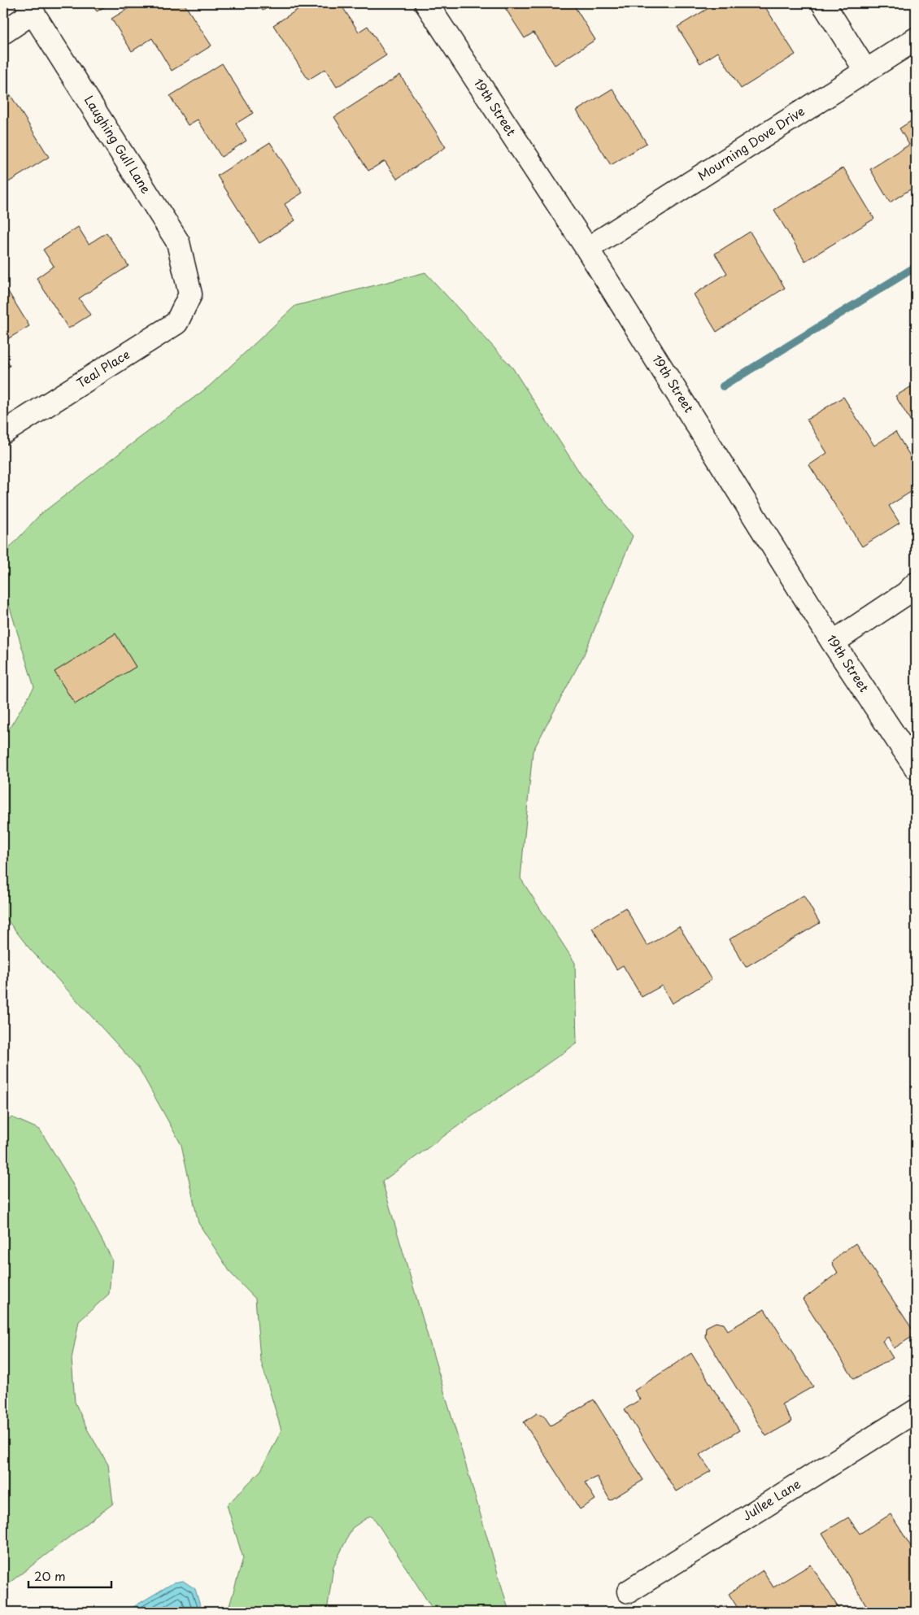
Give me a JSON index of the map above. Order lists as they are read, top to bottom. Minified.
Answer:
{"streets":{"street":["19th Street","Mourning Dove Drive","Laughing Gull Lane","Teal Place","Jullee Lane"]},"crossings":[["19th Street","Mourning Dove Drive"],["Laughing Gull Lane","Teal Place"]],"scale_bar":"20 m"}
